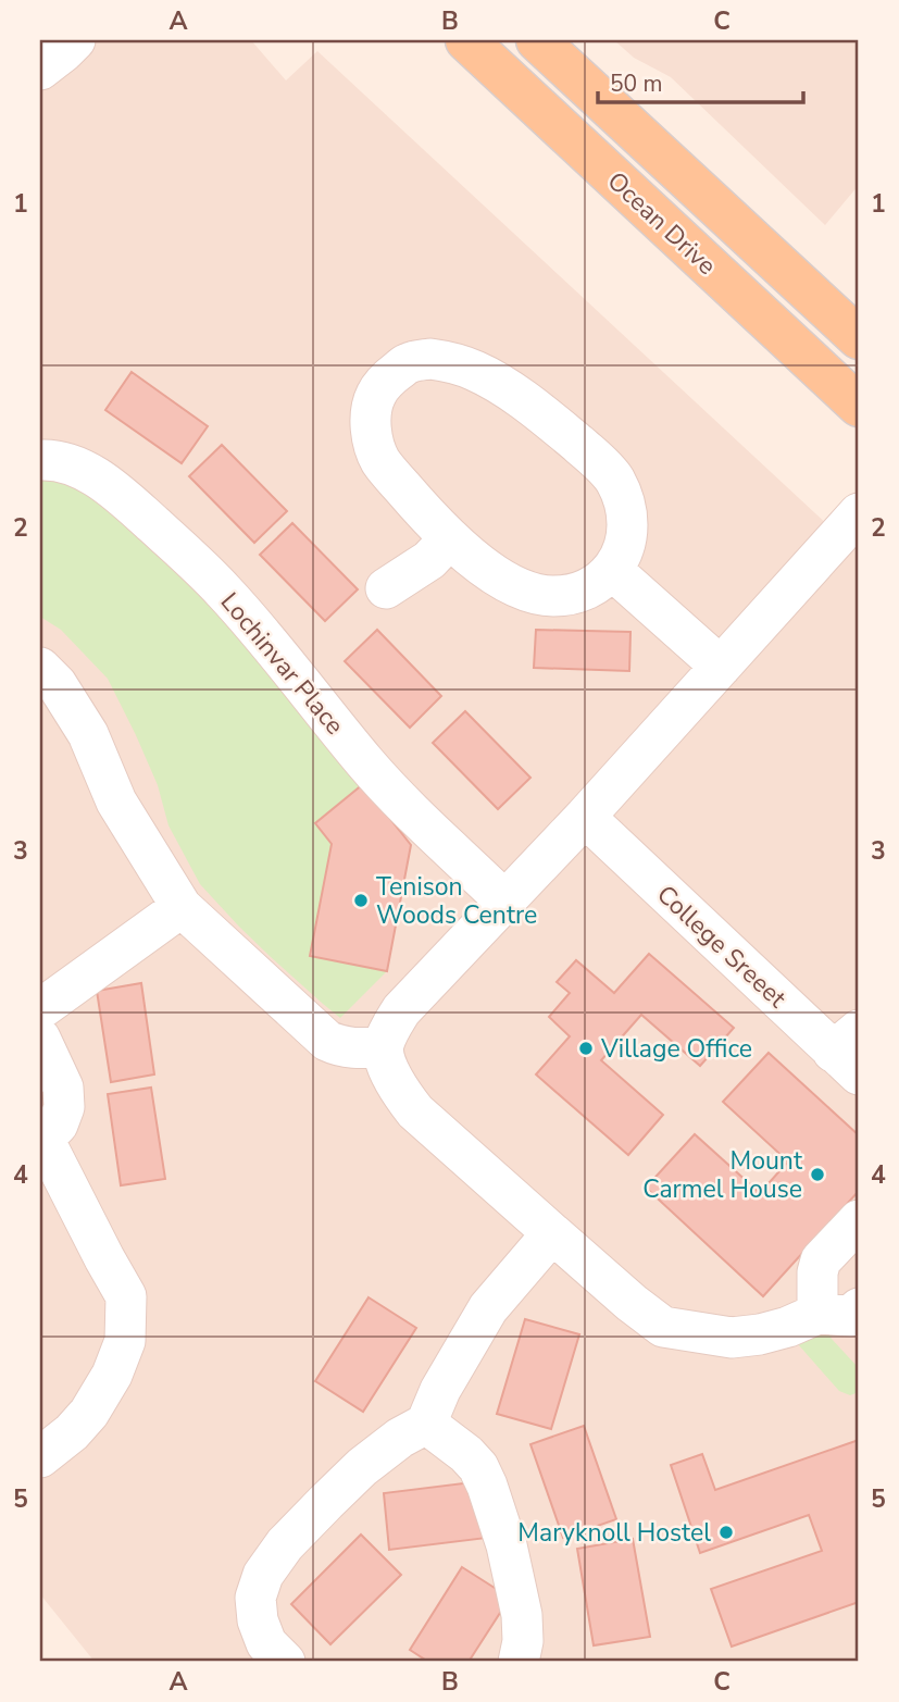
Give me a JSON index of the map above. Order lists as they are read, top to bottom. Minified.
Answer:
{"streets":{"main road":["Ocean Drive"],"street":["Lochinvar Place","College Sreeet"]},"places":["Tenison Woods Centre","Village Office","Mount Carmel House","Maryknoll Hostel"],"scale_bar":"50 m","grid":{"columns":["A","B","C"],"rows":["1","2","3","4","5"]}}
